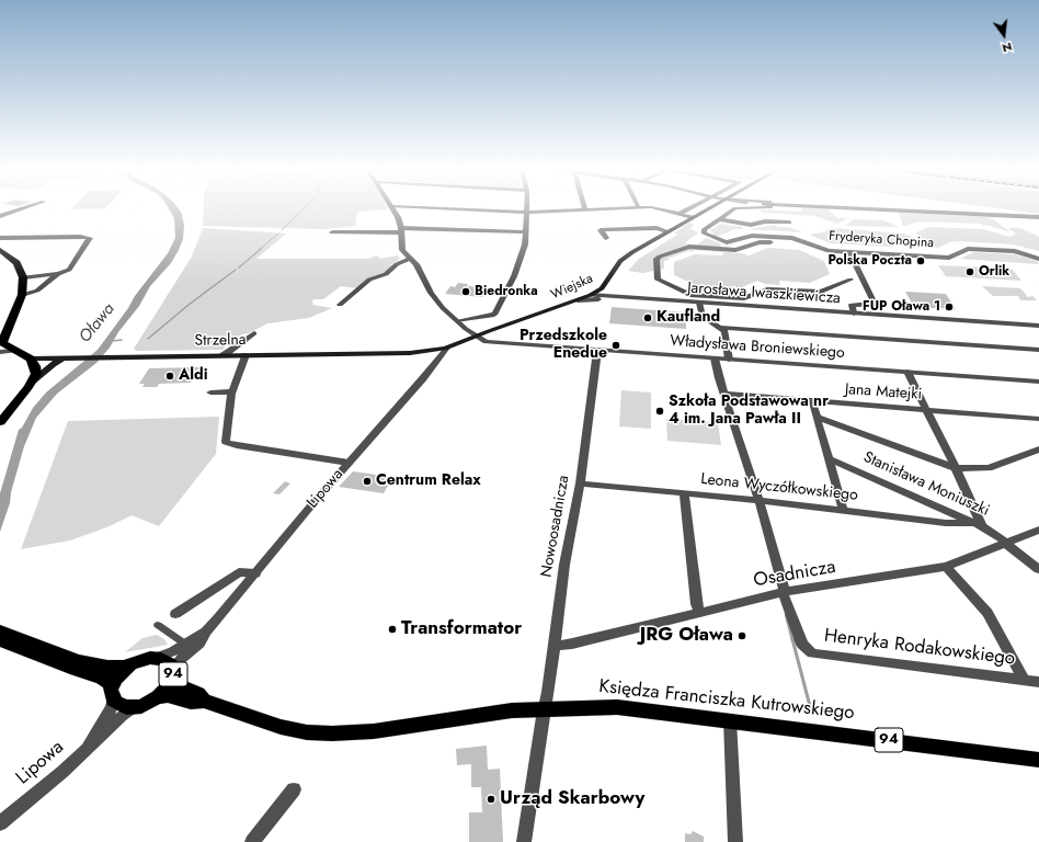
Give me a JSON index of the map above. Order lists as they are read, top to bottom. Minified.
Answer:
{"streets":{"main road":["Wiejska","Strzelna","94","Księdza Franciszka Kutrowskiego"],"street":["Fryderyka Chopina","Jarosława Iwaszkiewicza","Władysława Broniewskiego","Jana Matejki","Stanisława Moniuszki","Leona Wyczółkowskiego","Lipowa","Nowoosadnicza","Osadnicza","Henryka Rodakowskiego"]},"crossings":[["Wiejska","Jarosława Iwaszkiewicza"],["Wiejska","Strzelna"],["Wiejska","Władysława Broniewskiego"],["Wiejska","Lipowa"],["Strzelna","Lipowa"],["Władysława Broniewskiego","Nowoosadnicza"],["Władysława Broniewskiego","Henryka Rodakowskiego"],["Jana Matejki","Henryka Rodakowskiego"],["Stanisława Moniuszki","Leona Wyczółkowskiego"],["Stanisława Moniuszki","Osadnicza"],["Leona Wyczółkowskiego","Nowoosadnicza"],["Leona Wyczółkowskiego","Henryka Rodakowskiego"],["Lipowa","94"],["Lipowa","Księdza Franciszka Kutrowskiego"],["Nowoosadnicza","Osadnicza"],["Nowoosadnicza","Księdza Franciszka Kutrowskiego"],["Osadnicza","Henryka Rodakowskiego"],["94","Księdza Franciszka Kutrowskiego"]],"water":["Oława"],"places":["Polska Poczta","Orlik","Biedronka","FUP Oława 1","Kaufland","Przedszkole Enedue","Aldi","Szkoła Podstawowa nr 4 im. Jana Pawła II","Centrum Relax","Transformator","JRG Oława","Urząd Skarbowy"],"north":"bottom"}
